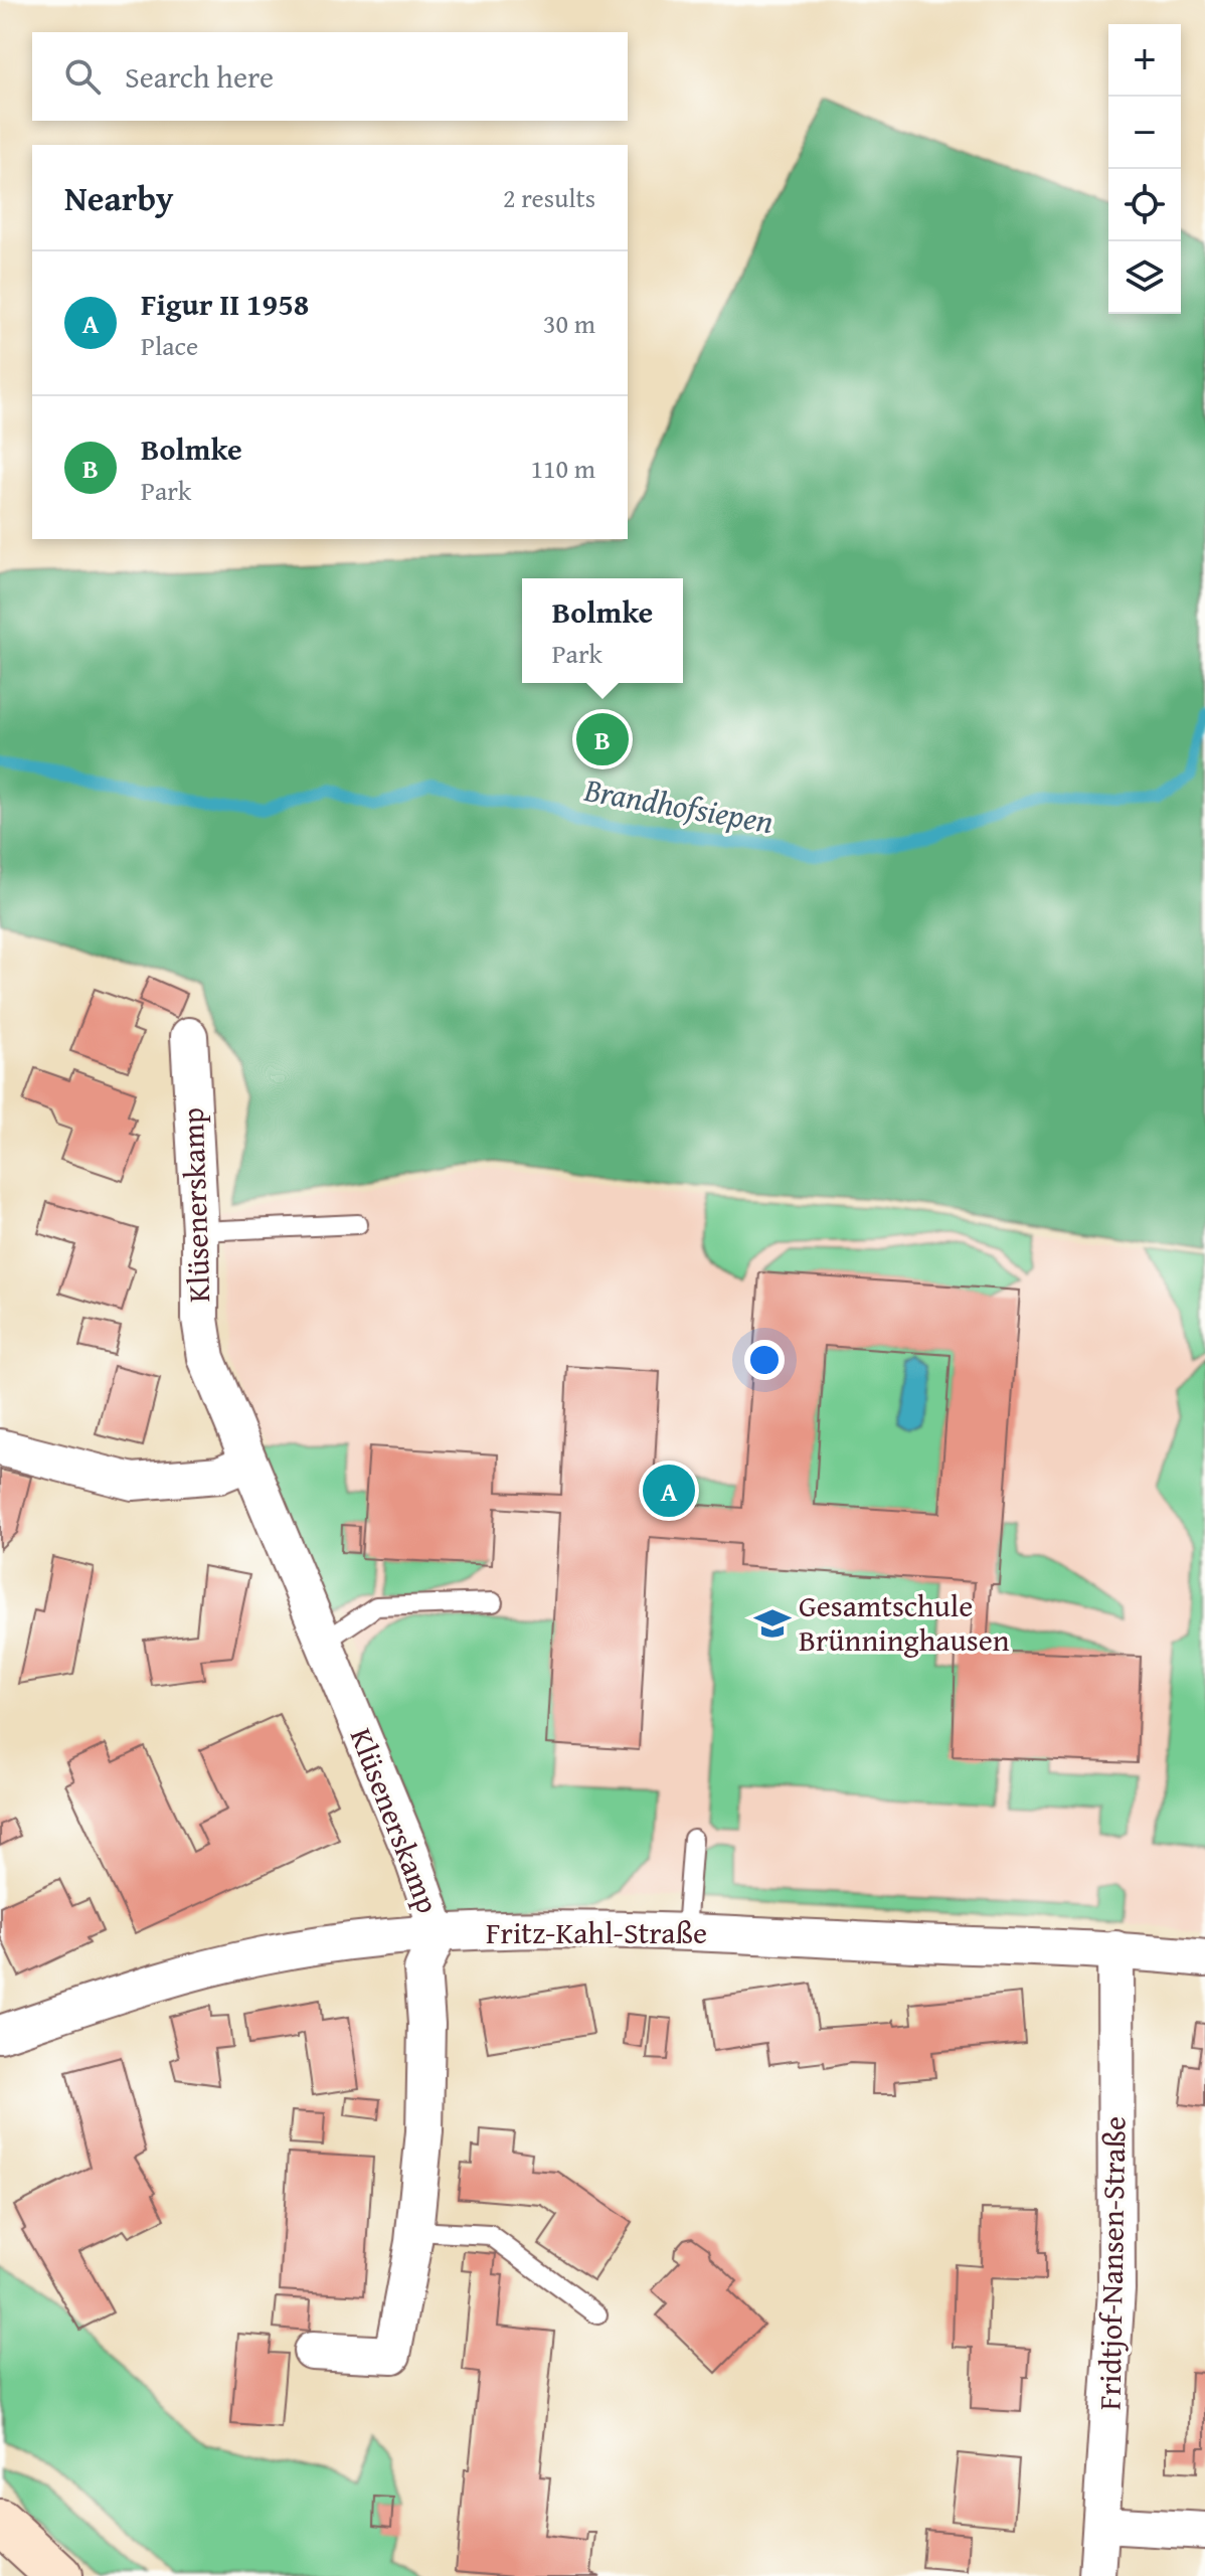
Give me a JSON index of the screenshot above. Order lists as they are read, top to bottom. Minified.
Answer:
{"streets":{"street":["Klüsenerskamp","Fritz-Kahl-Straße","Fridtjof-Nansen-Straße"]},"crossings":[["Klüsenerskamp","Fritz-Kahl-Straße"],["Fritz-Kahl-Straße","Fridtjof-Nansen-Straße"]],"water":["Brandhofsiepen"],"places":{"school or university":["Gesamtschule Brünninghausen"]},"page":{"map_buttons":["+","−"],"search":"Search here","heading":["Nearby","2 results"],"list":[{"mark":"A","name":"Figur II 1958","note":"Place","value":"30 m"},{"mark":"B","name":"Bolmke","note":"Park","value":"110 m"}],"popup":["Bolmke","Park"],"pins":["B","A"]}}
